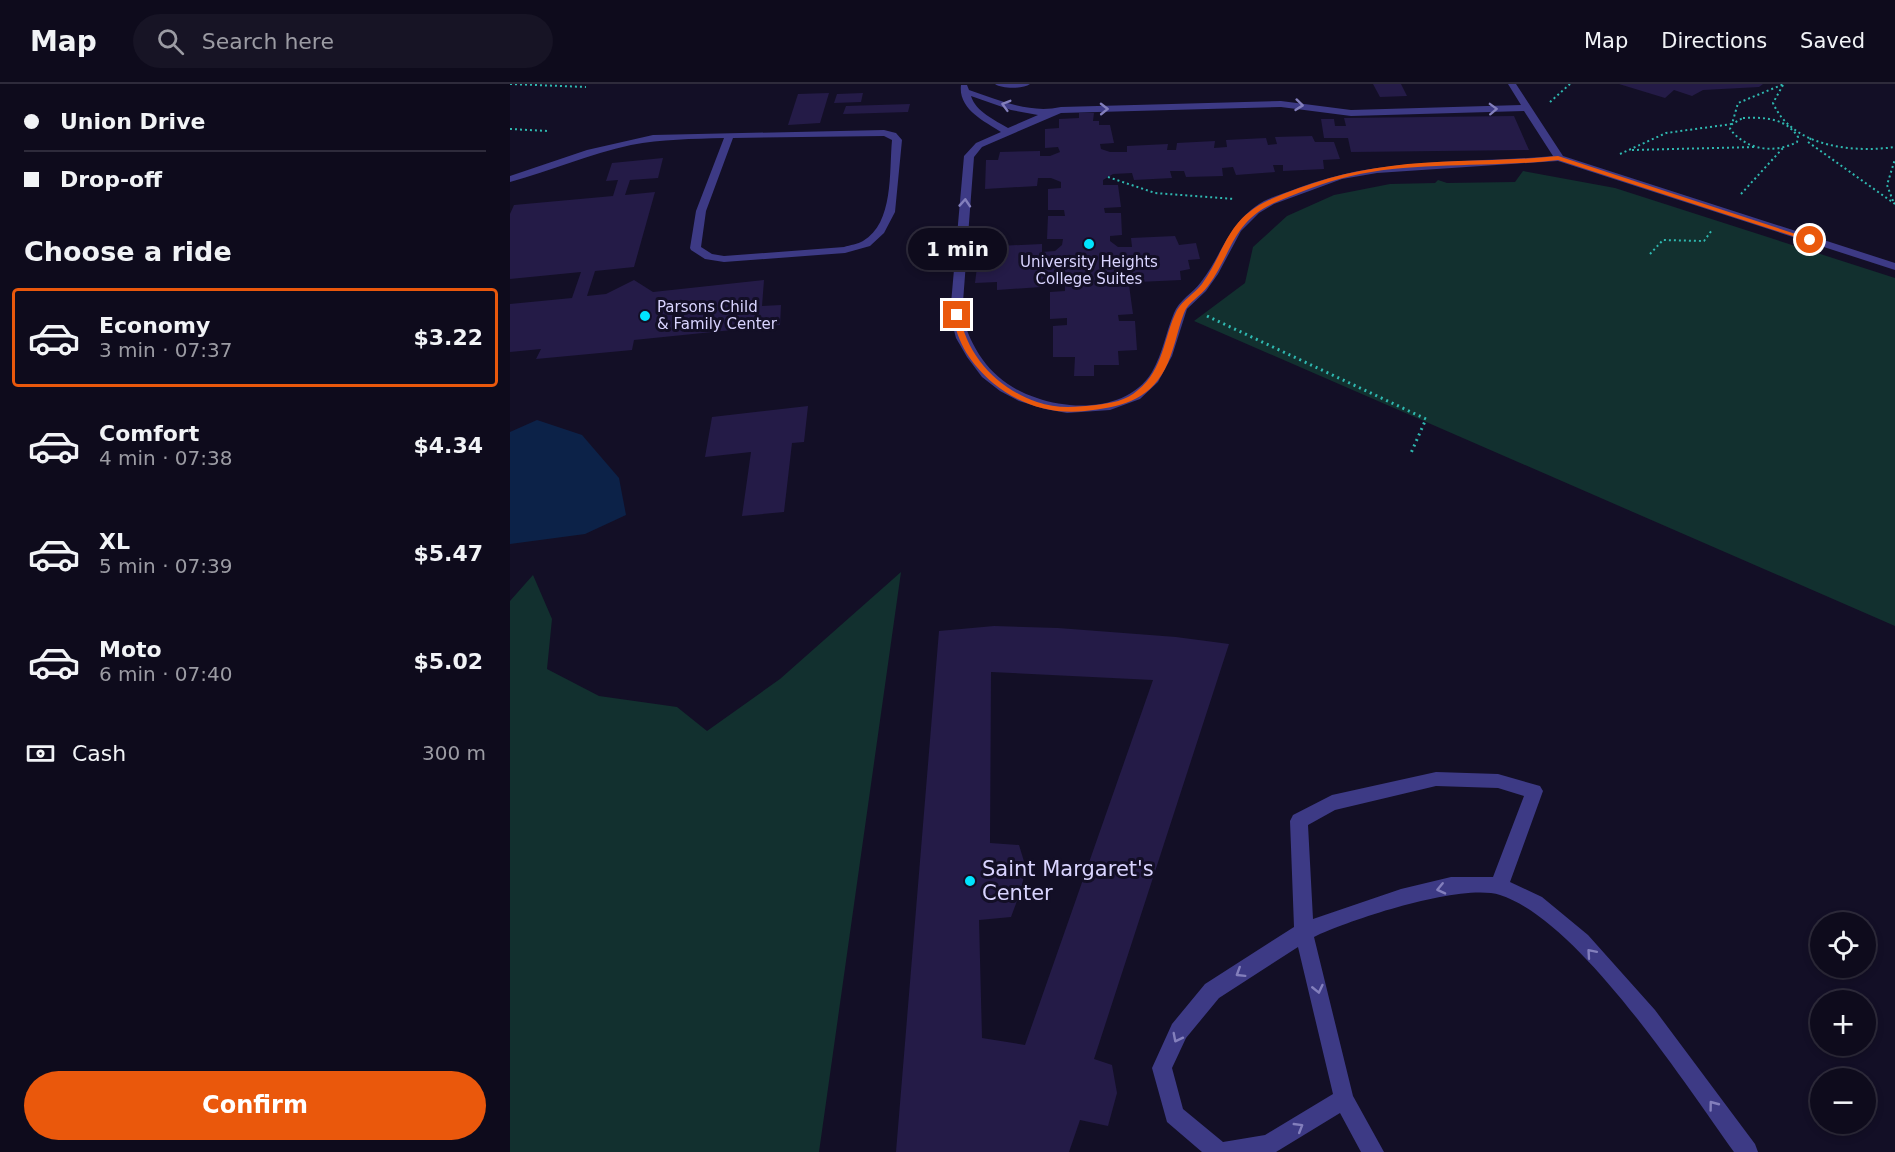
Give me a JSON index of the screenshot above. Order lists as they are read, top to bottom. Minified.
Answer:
{"places":["University Heights College Suites","Parsons Child & Family Center","Saint Margaret's Center"],"page":{"header":"Map","search":"Search here","nav":["Map","Directions","Saved"],"banner":["Union Drive","Drop-off"],"heading":"Choose a ride","bubble":"1 min","list":[{"name":"Economy","note":"3 min · 07:37","value":"$3.22"},{"name":"Comfort","note":"4 min · 07:38","value":"$4.34"},{"name":"XL","note":"5 min · 07:39","value":"$5.47"},{"name":"Moto","note":"6 min · 07:40","value":"$5.02"}],"pay":["Cash","300 m"],"map_buttons":["+","−"],"buttons":"Confirm"}}
